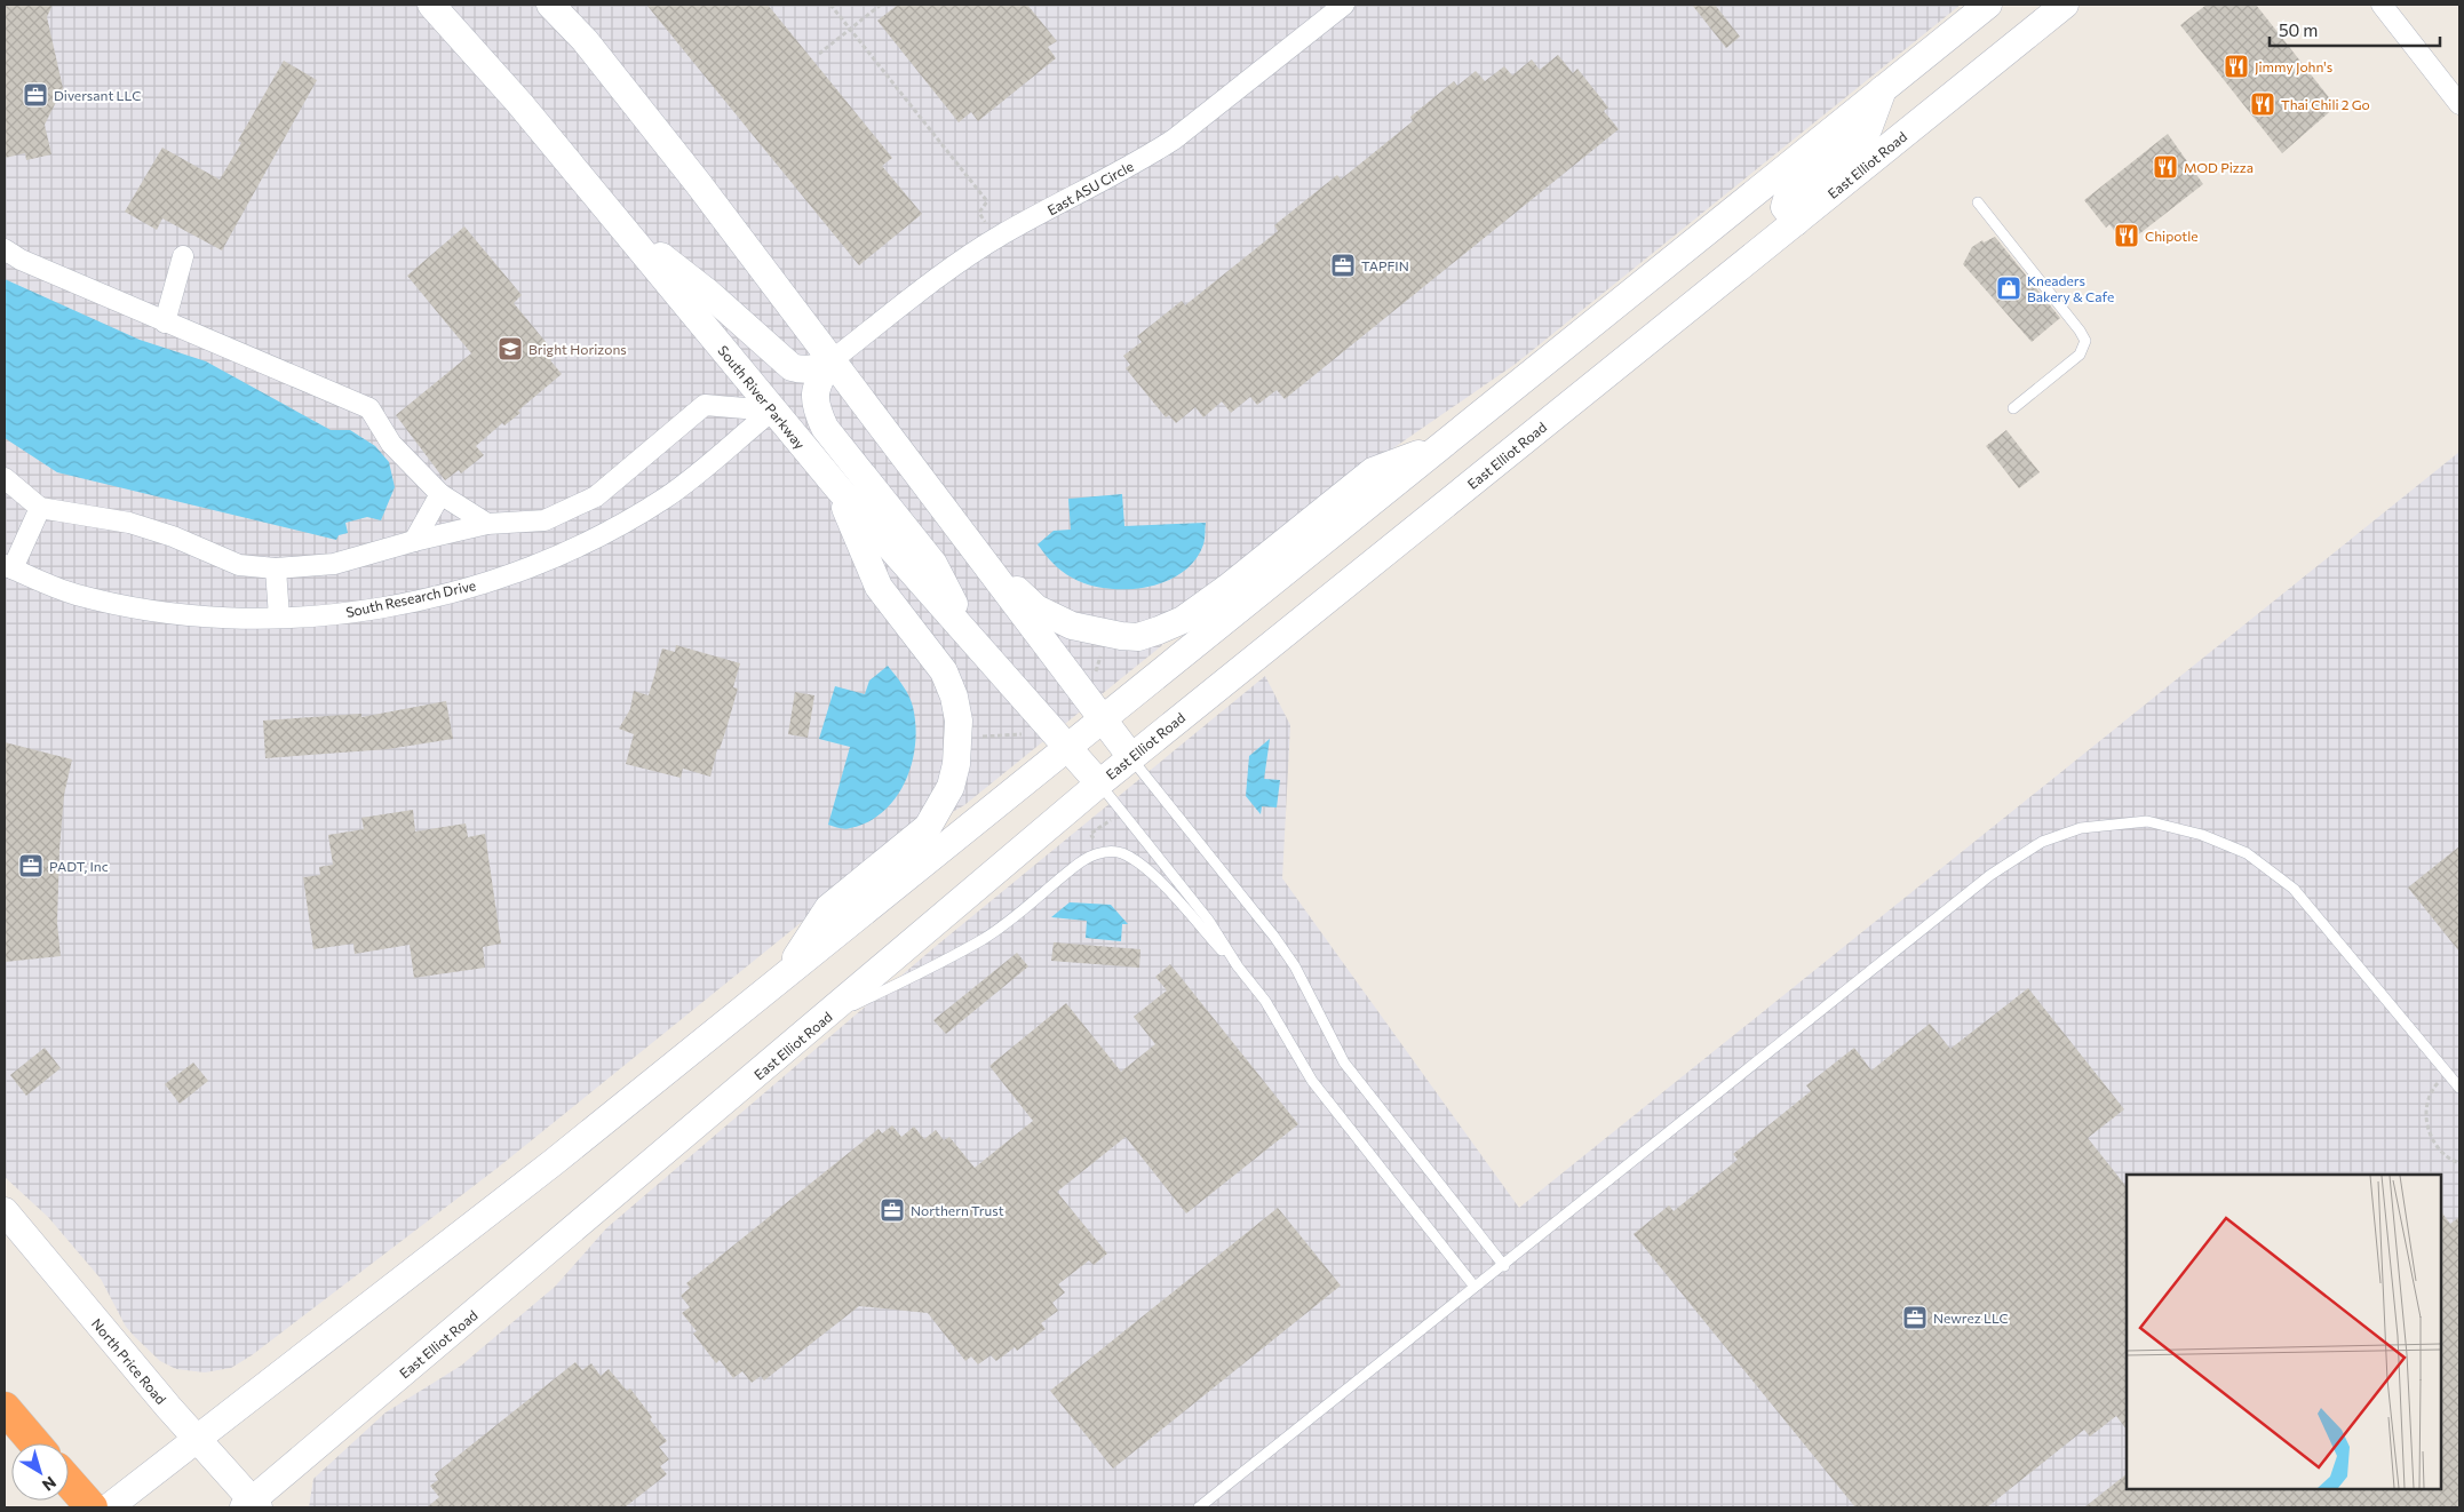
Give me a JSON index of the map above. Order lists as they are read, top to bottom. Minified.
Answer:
{"streets":{"main road":["East Elliot Road","South River Parkway","North Price Road"],"street":["East ASU Circle","South Research Drive"]},"crossings":[["East Elliot Road","South River Parkway"],["East Elliot Road","North Price Road"],["South River Parkway","South Research Drive"]],"places":{"restaurant":["Jimmy John's","Thai Chili 2 Go","MOD Pizza","Chipotle"],"office":["Diversant LLC","TAPFIN","PADT, Inc","Northern Trust","Newrez LLC"],"shop":["Kneaders Bakery & Cafe"],"school or university":["Bright Horizons"]},"scale_bar":"50 m","north":"bottom right"}
